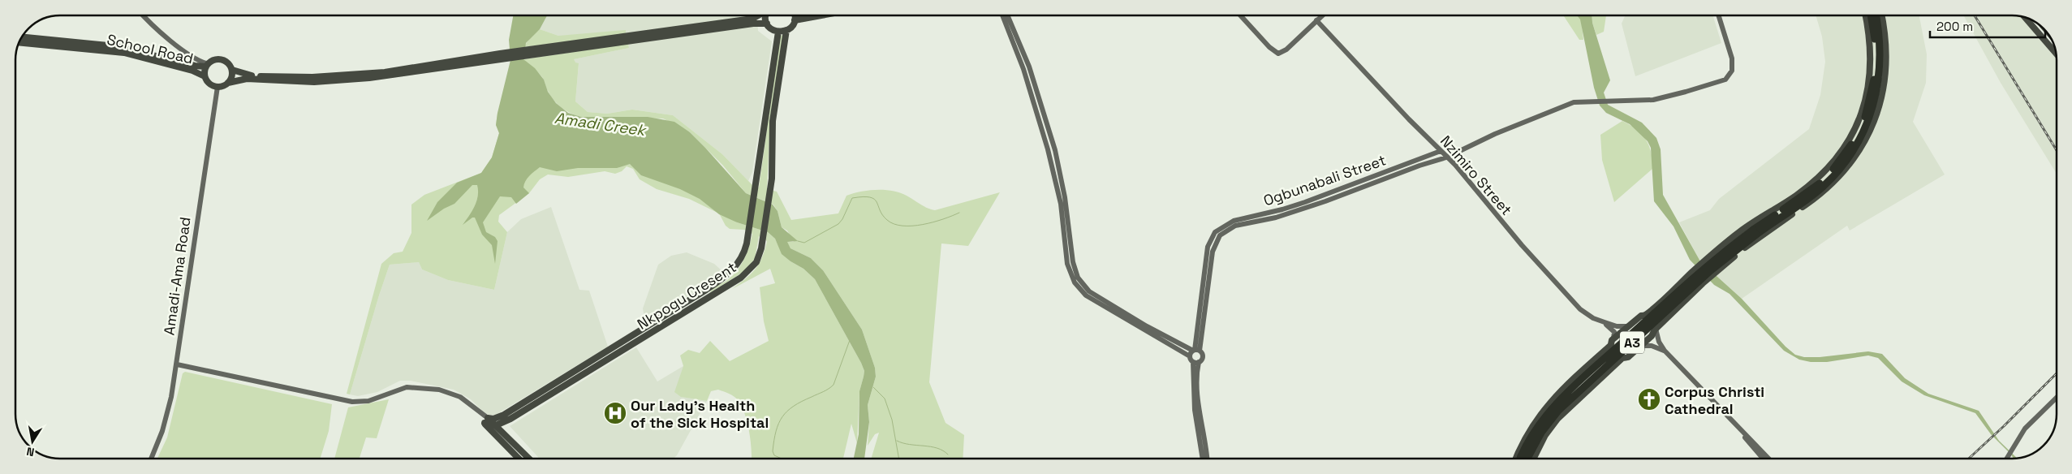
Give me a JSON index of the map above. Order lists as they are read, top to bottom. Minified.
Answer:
{"streets":{"highway":["A3"],"main road":["School Road","Nkpogu Cresent"],"street":["Nzimiro Street","Ogbunabali Street","Amadi-Ama Road"]},"crossings":[["School Road","Amadi-Ama Road"],["Nzimiro Street","Ogbunabali Street"]],"water":["Amadi Creek"],"places":{"church":["Corpus Christi Cathedral"],"hospital":["Our Lady's Health of the Sick Hospital"]},"scale_bar":"200 m","north":"bottom"}
